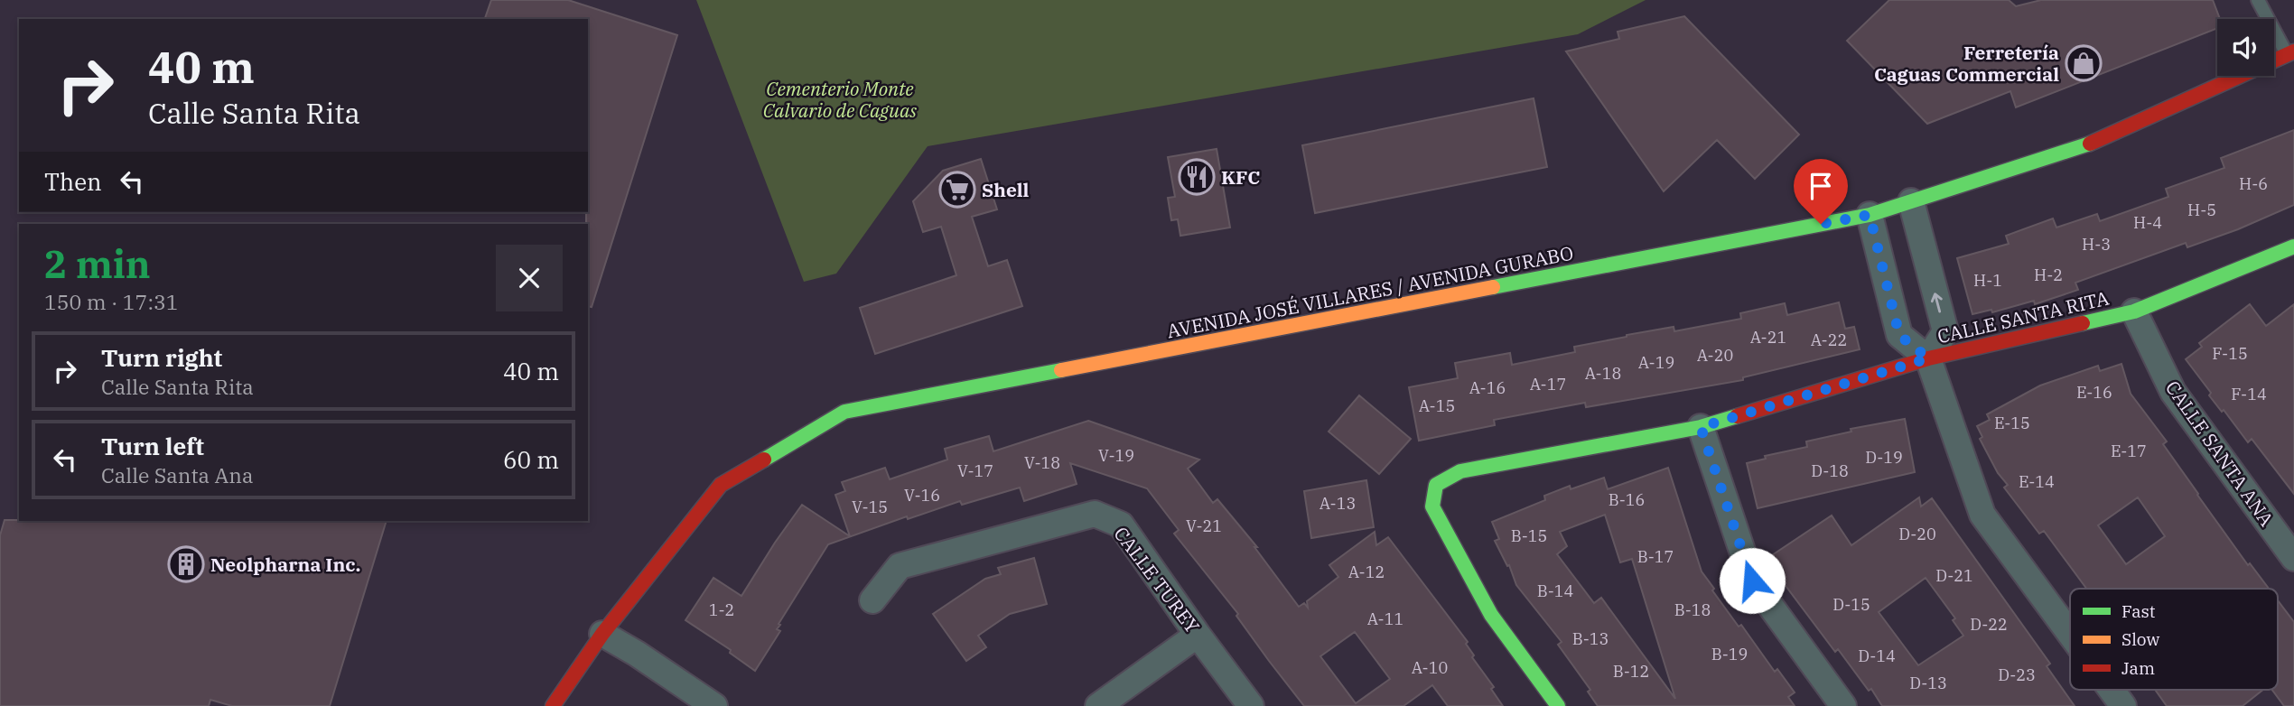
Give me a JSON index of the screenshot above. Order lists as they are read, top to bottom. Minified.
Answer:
{"streets":{"main road":["AVENIDA JOSÉ VILLARES / AVENIDA GURABO","CALLE SANTA RITA"],"street":["CALLE SANTA ANA","CALLE TUREY"]},"crossings":[["CALLE SANTA RITA","CALLE SANTA ANA"]],"parks":["Cementerio Monte Calvario de Caguas"],"places":{"shop":["Ferretería Caguas Commercial"],"restaurant":["KFC"],"supermarket":["Shell"],"building":["Neolpharna Inc."]},"house_numbers":["H-6","H-5","H-4","H-3","H-2","H-1","A-21","A-22","F-15","A-20","A-19","A-18","A-17","A-16","E-16","F-14","A-15","E-15","E-17","V-19","D-19","V-18","V-17","D-18","E-14","V-16","B-16","A-13","V-15","V-21","D-20","B-15","B-17","A-12","D-21","B-14","D-15","1-2","B-18","A-11","D-22","B-13","B-19","D-14","A-10","B-12","D-23","D-13"],"legend":["Fast","Slow","Jam"],"page":{"turn":["40 m","Calle Santa Rita"],"then":"Then","heading":["2 min","150 m · 17:31"],"list":[{"name":"Turn right","note":"Calle Santa Rita","value":"40 m"},{"name":"Turn left","note":"Calle Santa Ana","value":"60 m"}]}}
